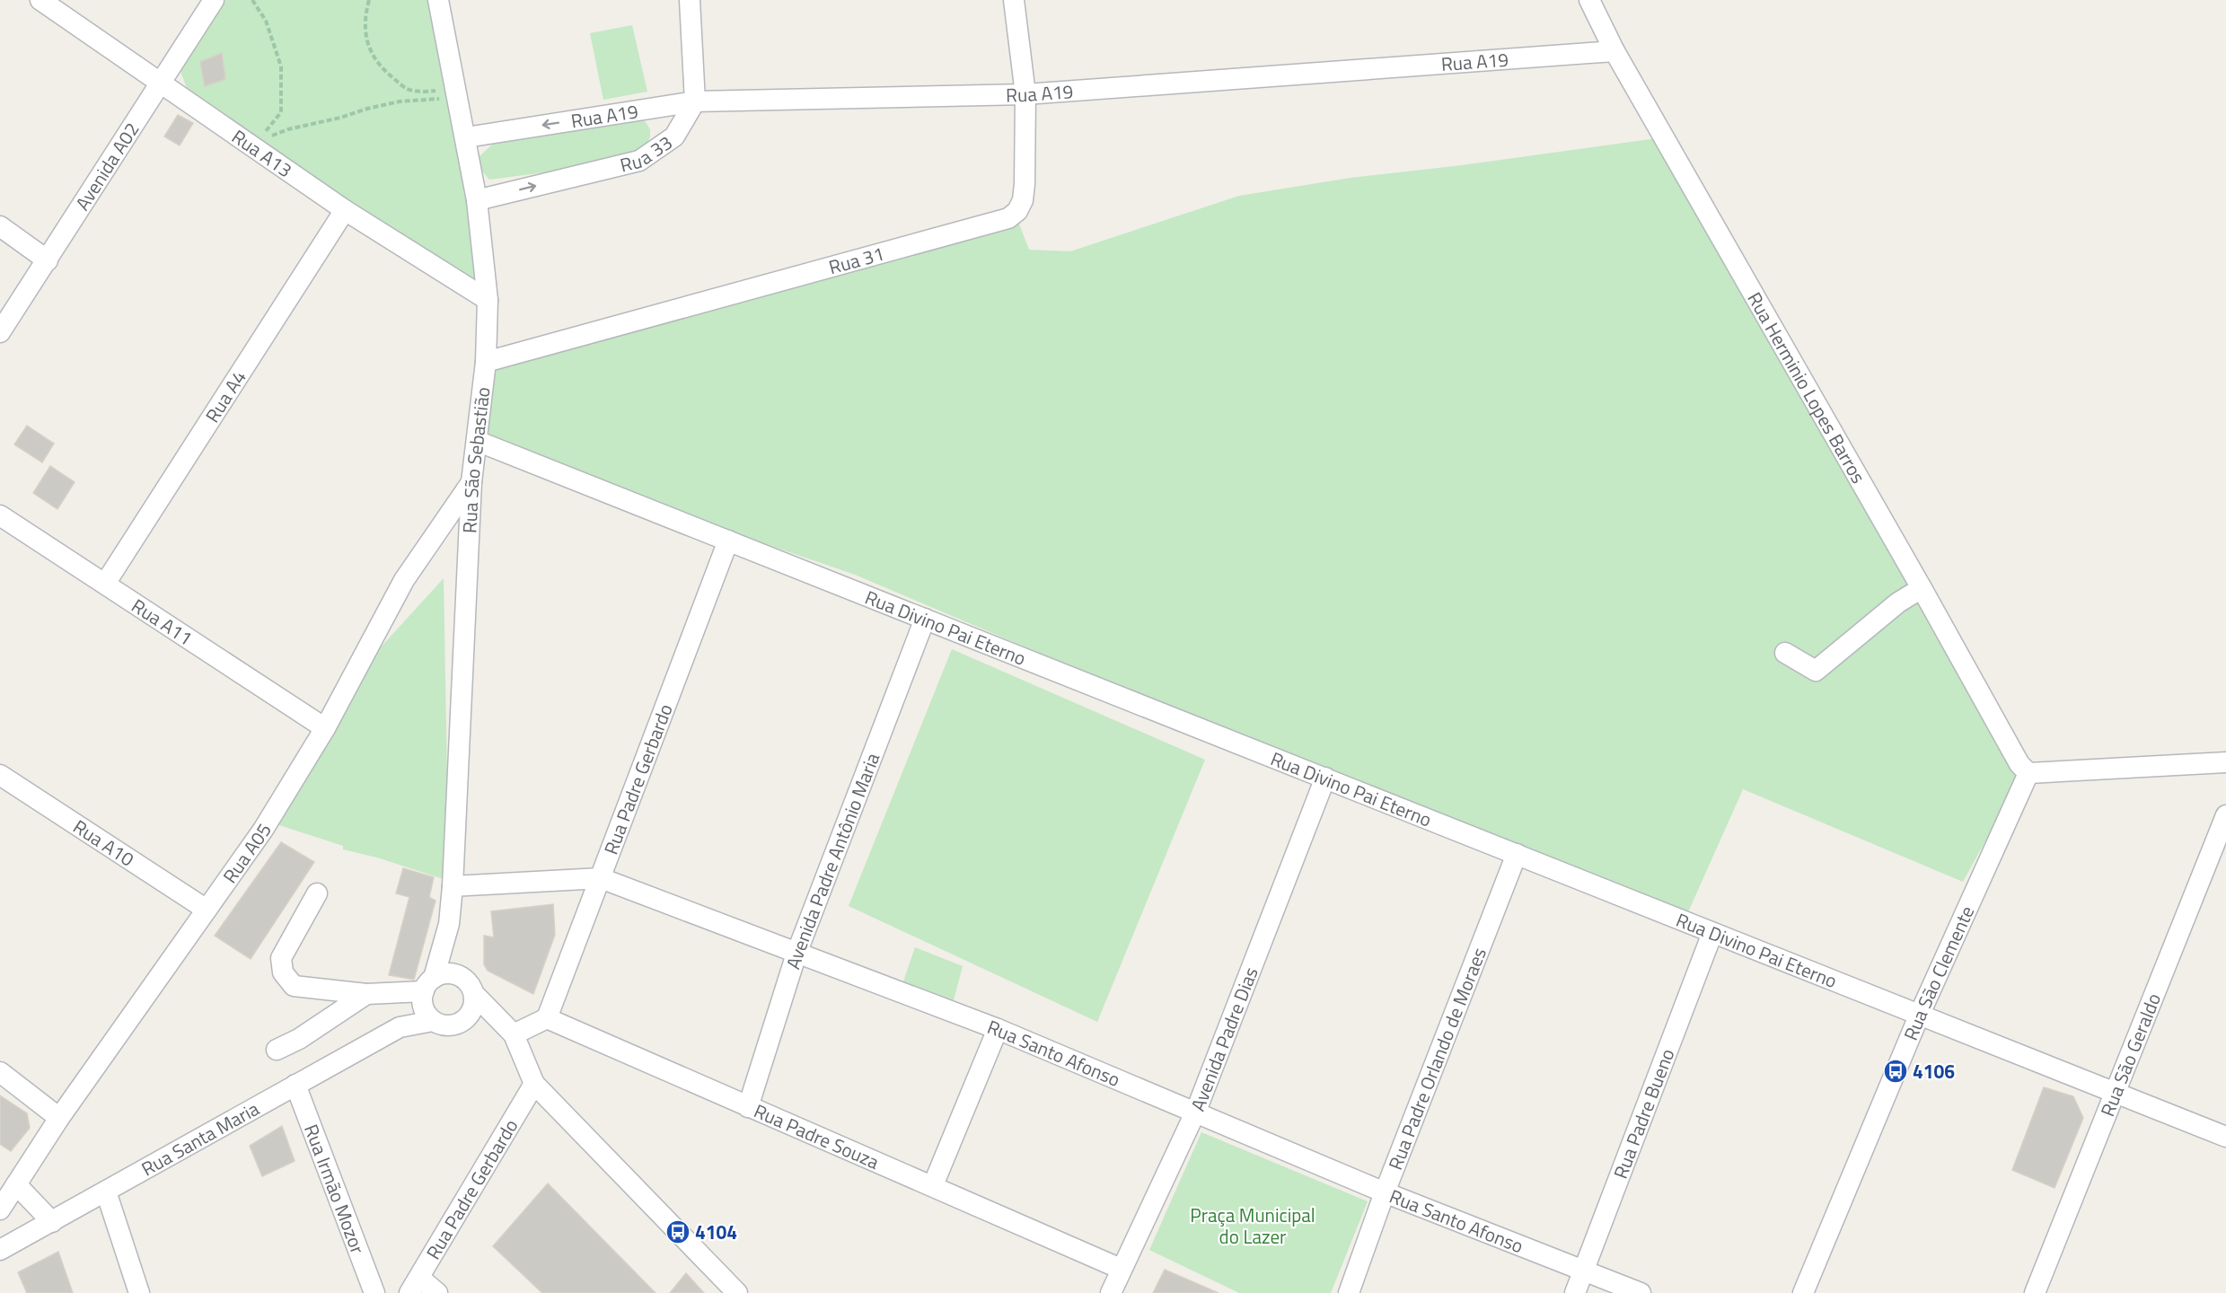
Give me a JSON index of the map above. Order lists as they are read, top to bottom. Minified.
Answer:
{"streets":{"street":["Rua A19","Rua 33","Rua A13","Avenida A02","Rua 31","Rua Herminio Lopes Barros","Rua A4","Rua São Sebastião","Rua A11","Rua Divino Pai Eterno","Rua Padre Gerbardo","Rua A10","Rua A05","Avenida Padre Antônio Maria","Rua São Clemente","Avenida Padre Dias","Rua Santo Afonso","Rua São Geraldo","Rua Padre Orlando de Moraes","Rua Padre Bueno","Rua Padre Souza","Rua Santa Maria","Rua Irmão Mozor"]},"crossings":[["Rua A19","Rua 33"],["Rua A19","Rua 31"],["Rua A19","Rua Herminio Lopes Barros"],["Rua A19","Rua São Sebastião"],["Rua 33","Rua São Sebastião"],["Rua A13","Avenida A02"],["Rua A13","Rua A4"],["Rua A13","Rua São Sebastião"],["Rua 31","Rua São Sebastião"],["Rua Herminio Lopes Barros","Rua São Clemente"],["Rua A4","Rua A11"],["Rua São Sebastião","Rua Divino Pai Eterno"],["Rua São Sebastião","Rua A05"],["Rua São Sebastião","Rua Santo Afonso"],["Rua São Sebastião","Rua Santa Maria"],["Rua A11","Rua A05"],["Rua Divino Pai Eterno","Rua Padre Gerbardo"],["Rua Divino Pai Eterno","Avenida Padre Antônio Maria"],["Rua Divino Pai Eterno","Rua São Clemente"],["Rua Divino Pai Eterno","Avenida Padre Dias"],["Rua Divino Pai Eterno","Rua São Geraldo"],["Rua Divino Pai Eterno","Rua Padre Orlando de Moraes"],["Rua Divino Pai Eterno","Rua Padre Bueno"],["Rua Padre Gerbardo","Rua Santo Afonso"],["Rua Padre Gerbardo","Rua Padre Souza"],["Rua A10","Rua A05"],["Avenida Padre Antônio Maria","Rua Santo Afonso"],["Avenida Padre Antônio Maria","Rua Padre Souza"],["Avenida Padre Dias","Rua Santo Afonso"],["Avenida Padre Dias","Rua Padre Souza"],["Rua Santo Afonso","Rua Padre Orlando de Moraes"],["Rua Santo Afonso","Rua Padre Bueno"],["Rua Santa Maria","Rua Irmão Mozor"]],"one_way":["Rua 33"],"parks":["Praça Municipal do Lazer"],"places":{"bus stop":["4106","4104"]}}
